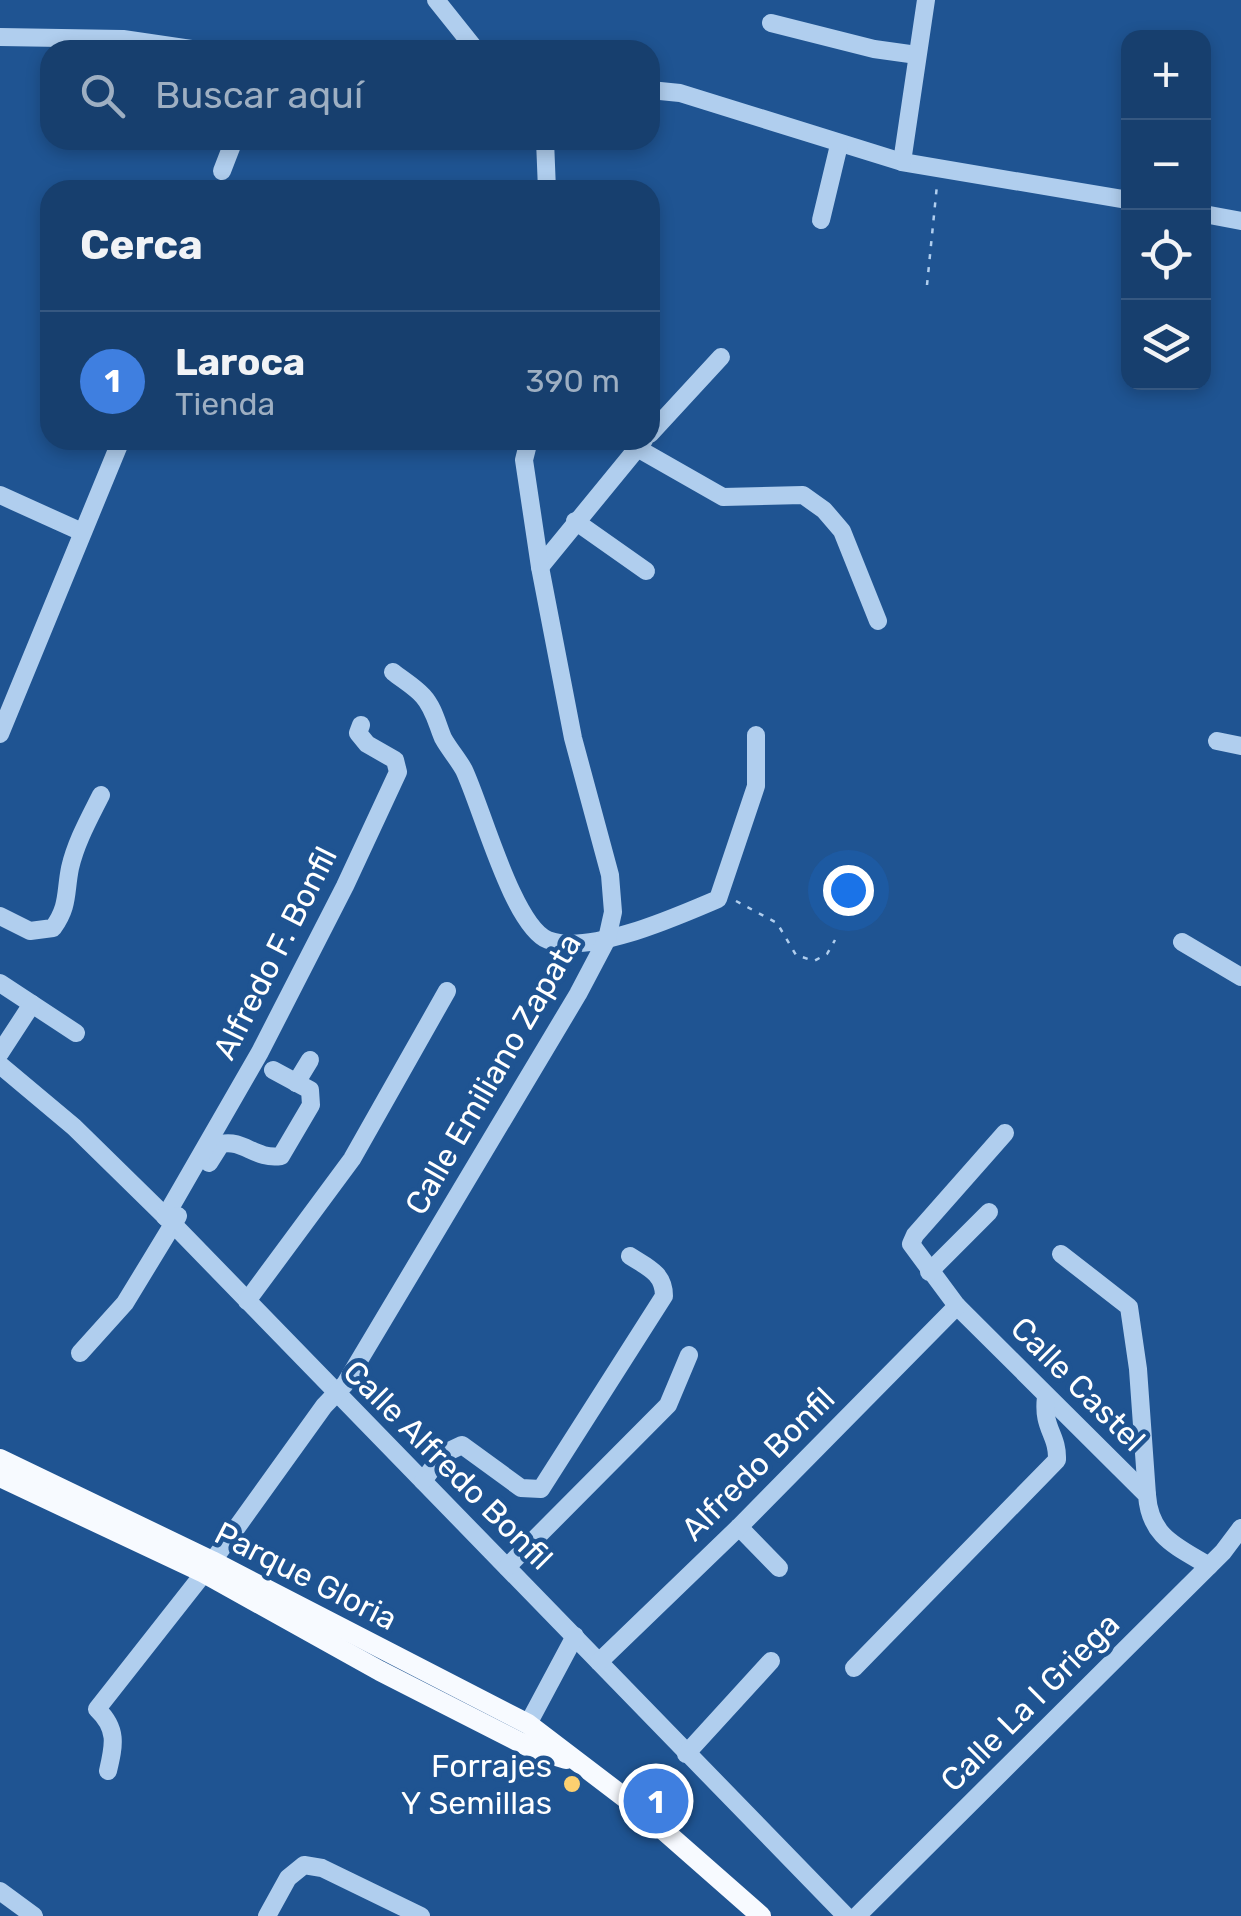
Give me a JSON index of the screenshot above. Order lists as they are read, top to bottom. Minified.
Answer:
{"streets":{"main road":["Parque Gloria"],"street":["Alfredo F. Bonfil","Calle Emiliano Zapata","Calle Castel","Alfredo Bonfil","Calle Alfredo Bonfil","Calle La I Griega"]},"crossings":[["Alfredo F. Bonfil","Calle Alfredo Bonfil"],["Calle Emiliano Zapata","Calle Alfredo Bonfil"],["Calle Emiliano Zapata","Parque Gloria"],["Calle Castel","Alfredo Bonfil"],["Calle Castel","Calle La I Griega"],["Alfredo Bonfil","Calle Alfredo Bonfil"]],"places":["Forrajes Y Semillas"],"page":{"map_buttons":["+","−"],"search":"Buscar aquí","heading":"Cerca","list":[{"mark":"1","name":"Laroca","note":"Tienda","value":"390 m"}],"pins":"1"}}
